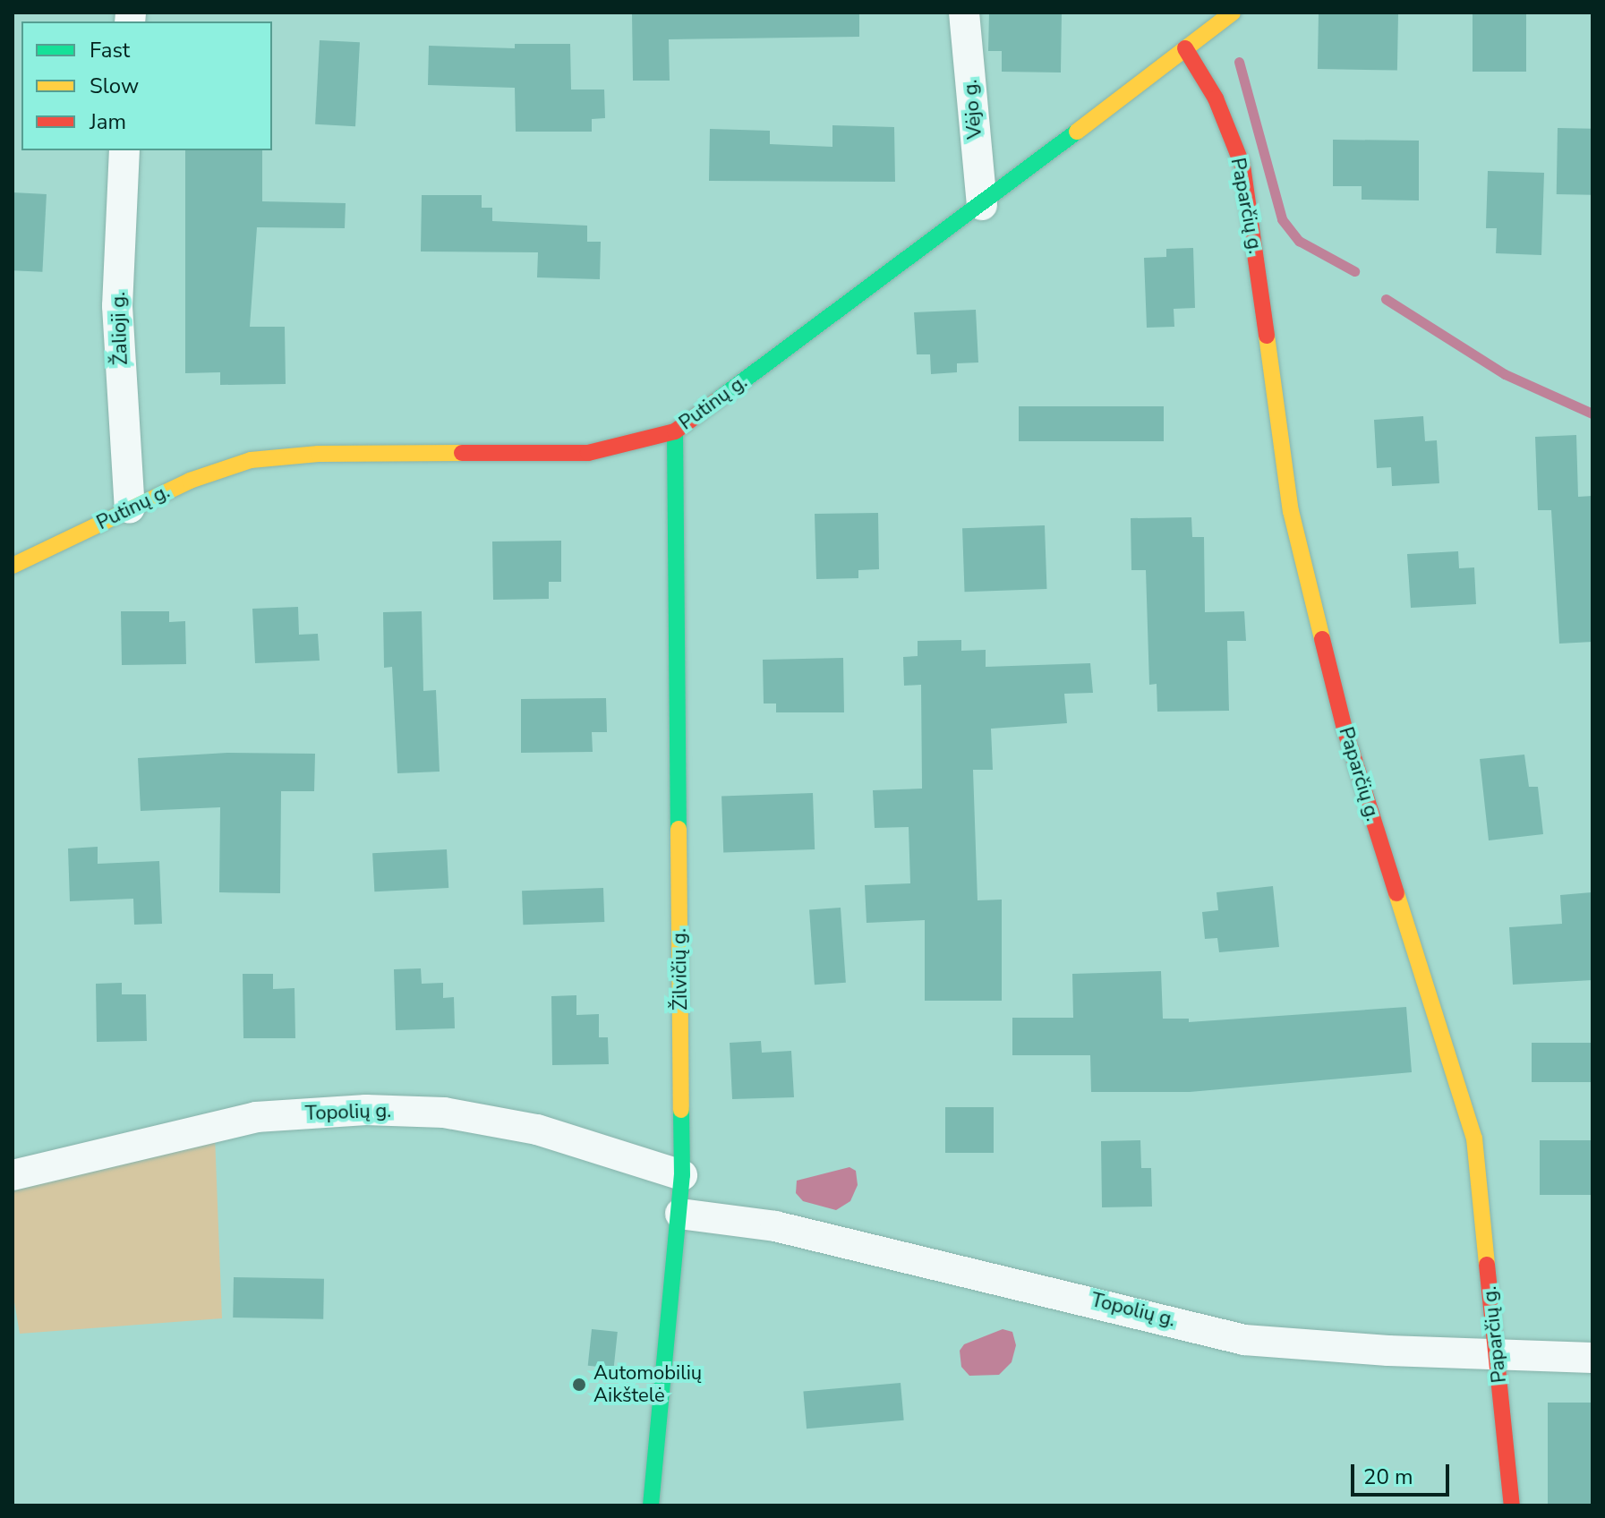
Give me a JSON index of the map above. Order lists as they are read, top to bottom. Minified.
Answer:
{"streets":{"street":["Vėjo g.","Paparčių g.","Žalioji g.","Putinų g.","Žilvičių g.","Topolių g."]},"crossings":[["Vėjo g.","Putinų g."],["Paparčių g.","Putinų g."],["Paparčių g.","Topolių g."],["Žalioji g.","Putinų g."],["Putinų g.","Žilvičių g."],["Žilvičių g.","Topolių g."]],"places":["Automobilių Aikštelė"],"legend":["Fast","Slow","Jam"],"scale_bar":"20 m"}
